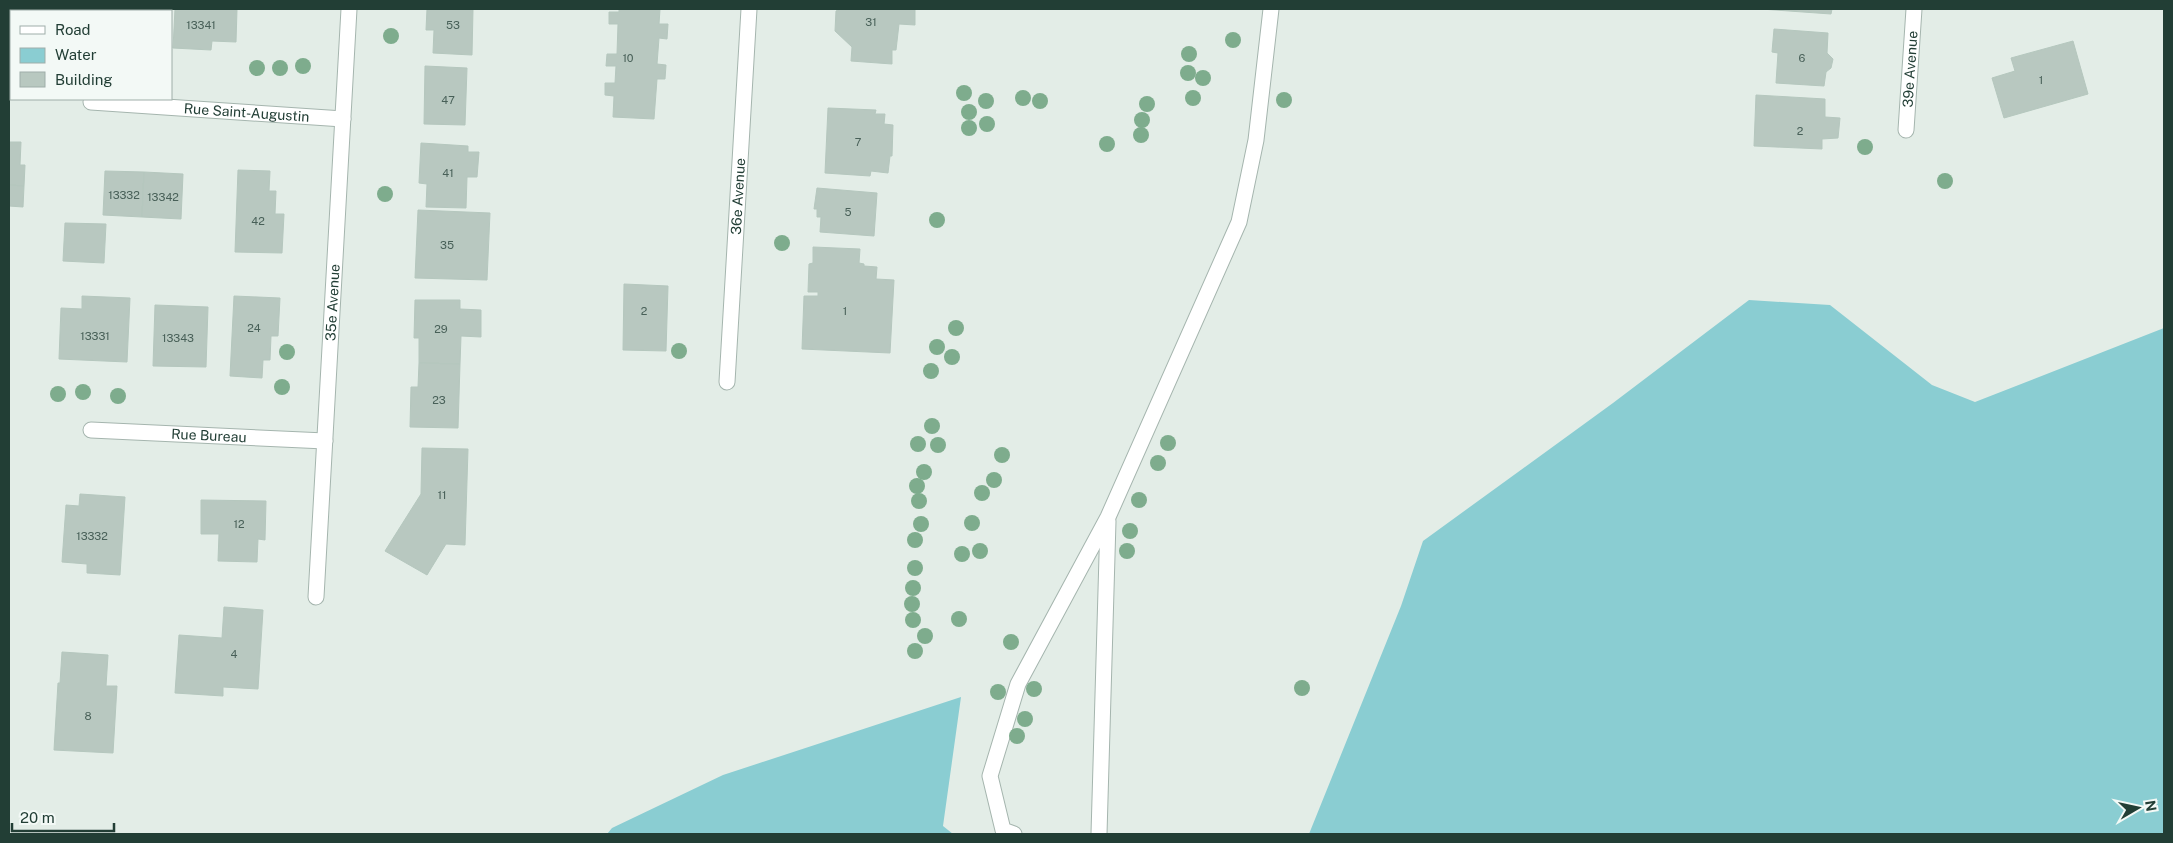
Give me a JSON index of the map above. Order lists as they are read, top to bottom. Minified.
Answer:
{"streets":{"street":["39e Avenue","Rue Saint-Augustin","36e Avenue","35e Avenue","Rue Bureau"]},"crossings":[["Rue Saint-Augustin","35e Avenue"],["35e Avenue","Rue Bureau"]],"house_numbers":["31","13341","53","10","6","1","47","2","7","41","13332","13342","5","42","35","2","1","24","29","13331","13343","23","11","12","13332","4","8"],"legend":["Road","Water","Building"],"scale_bar":"20 m","north":"right"}
